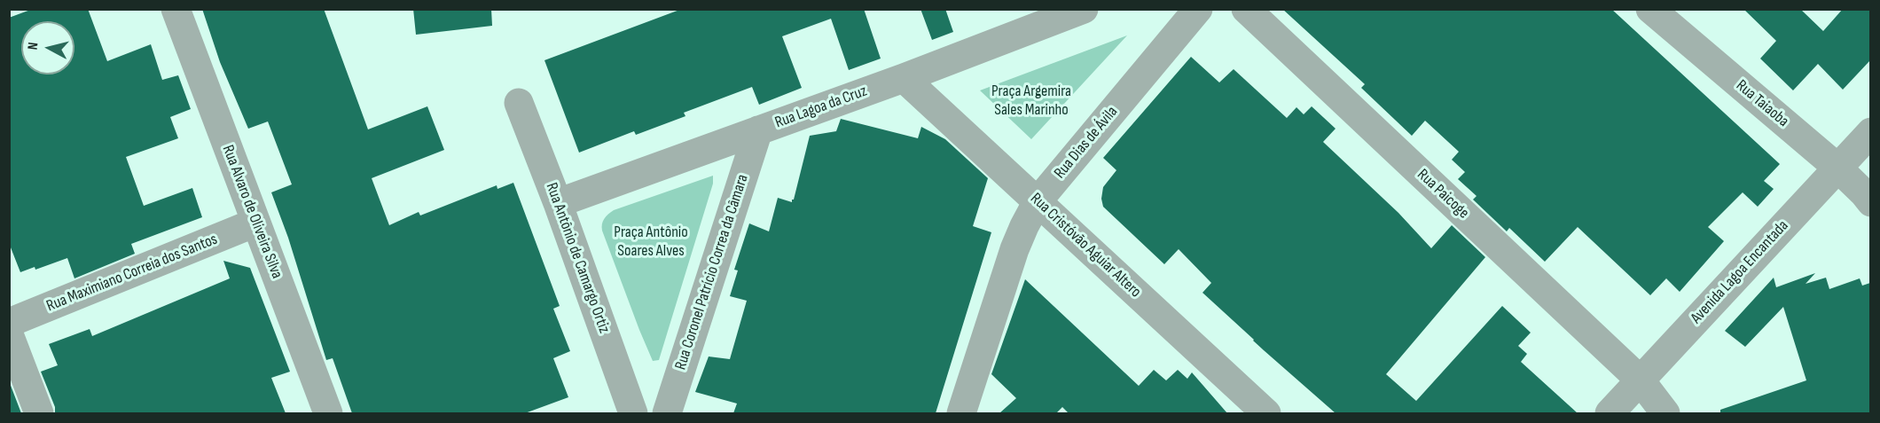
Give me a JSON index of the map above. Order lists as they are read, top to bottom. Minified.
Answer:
{"streets":{"street":["Rua Taiaoba","Rua Lagoa da Cruz","Rua Dias de Ávila","Rua Paicoge","Rua Alvaro de Oliveira Silva","Rua Cristóvão Aguiar Altero","Rua Antônio de Camargo Ortiz","Rua Coronel Patrício Correa da Câmara","Avenida Lagoa Encantada","Rua Maximiano Correia dos Santos"]},"crossings":[["Rua Taiaoba","Avenida Lagoa Encantada"],["Rua Lagoa da Cruz","Rua Cristóvão Aguiar Altero"],["Rua Lagoa da Cruz","Rua Antônio de Camargo Ortiz"],["Rua Lagoa da Cruz","Rua Coronel Patrício Correa da Câmara"],["Rua Dias de Ávila","Rua Cristóvão Aguiar Altero"],["Rua Paicoge","Avenida Lagoa Encantada"],["Rua Alvaro de Oliveira Silva","Rua Maximiano Correia dos Santos"]],"parks":["Praça Argemira Sales Marinho","Praça Antônio Soares Alves"],"north":"left"}
